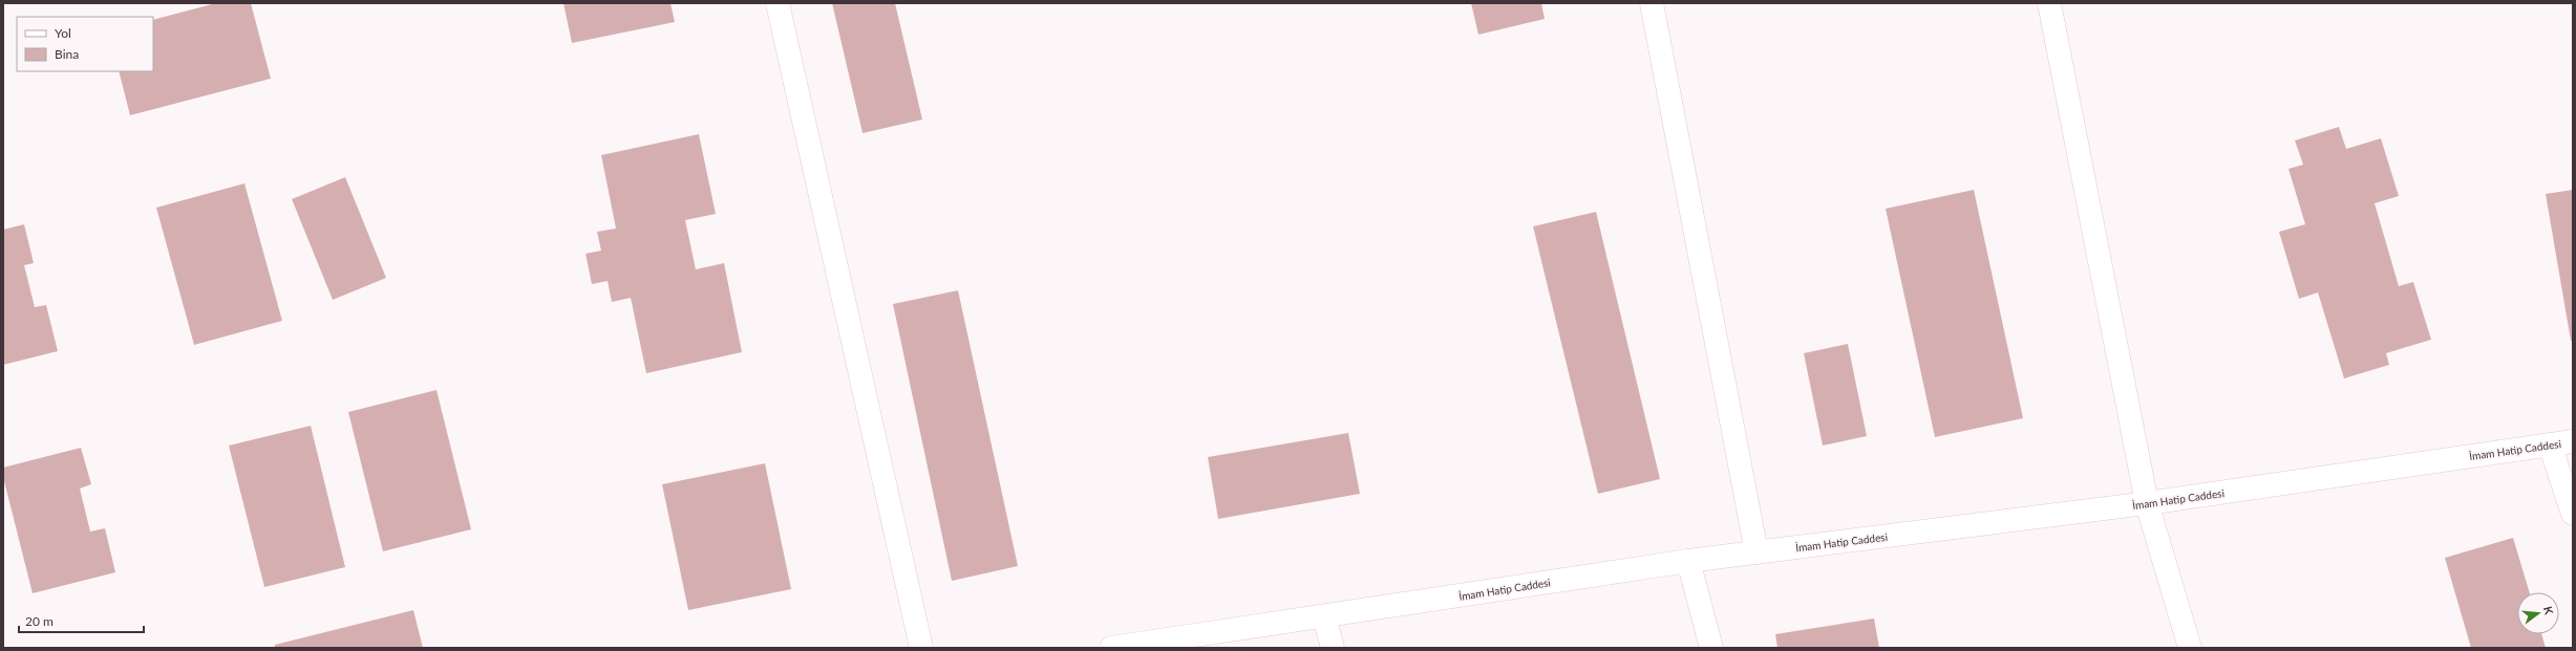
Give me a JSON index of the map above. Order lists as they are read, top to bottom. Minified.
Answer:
{"streets":{"street":["İmam Hatip Caddesi"]},"legend":["Yol","Bina"],"scale_bar":"20 m","north":"right"}
